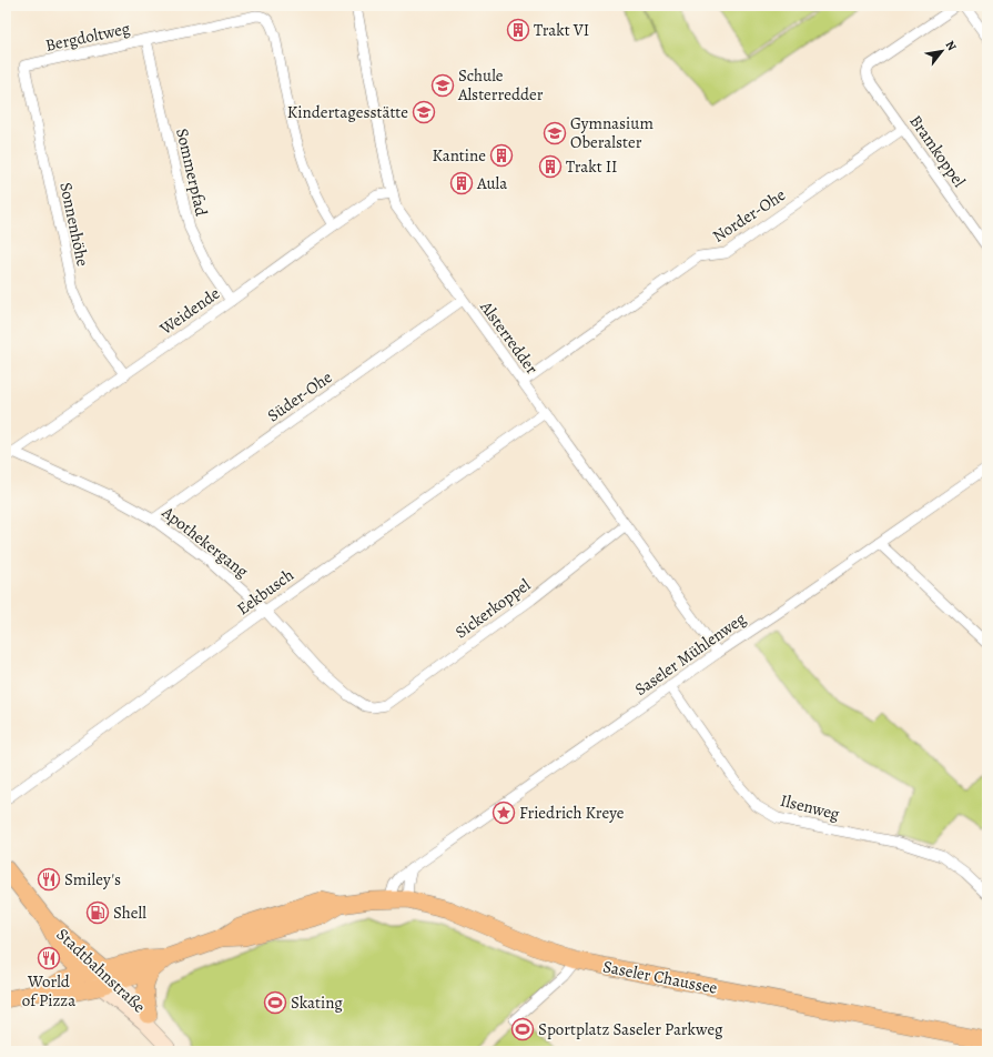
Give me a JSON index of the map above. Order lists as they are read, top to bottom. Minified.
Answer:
{"streets":{"main road":["Stadtbahnstraße","Saseler Chaussee"],"street":["Bergdoltweg","Bramkoppel","Sommerpfad","Norder-Ohe","Sonnenhöhe","Weidende","Alsterredder","Süder-Ohe","Apothekergang","Eekbusch","Sickerkoppel","Saseler Mühlenweg","Ilsenweg"]},"crossings":[["Bergdoltweg","Sommerpfad"],["Bergdoltweg","Sonnenhöhe"],["Bergdoltweg","Weidende"],["Bramkoppel","Norder-Ohe"],["Sommerpfad","Weidende"],["Norder-Ohe","Alsterredder"],["Sonnenhöhe","Weidende"],["Weidende","Alsterredder"],["Weidende","Apothekergang"],["Alsterredder","Süder-Ohe"],["Alsterredder","Eekbusch"],["Alsterredder","Sickerkoppel"],["Alsterredder","Saseler Mühlenweg"],["Süder-Ohe","Apothekergang"],["Apothekergang","Eekbusch"],["Apothekergang","Sickerkoppel"],["Saseler Mühlenweg","Ilsenweg"],["Saseler Mühlenweg","Saseler Chaussee"],["Stadtbahnstraße","Saseler Chaussee"]],"places":{"building":["Trakt VI","Kantine","Trakt II","Aula"],"school or university":["Schule Alsterredder","Kindertagesstätte","Gymnasium Oberalster"],"place":["Friedrich Kreye"],"restaurant":["Smiley's","World of Pizza"],"fuel station":["Shell"],"sports":["Skating","Sportplatz Saseler Parkweg"]},"north":"top right"}
